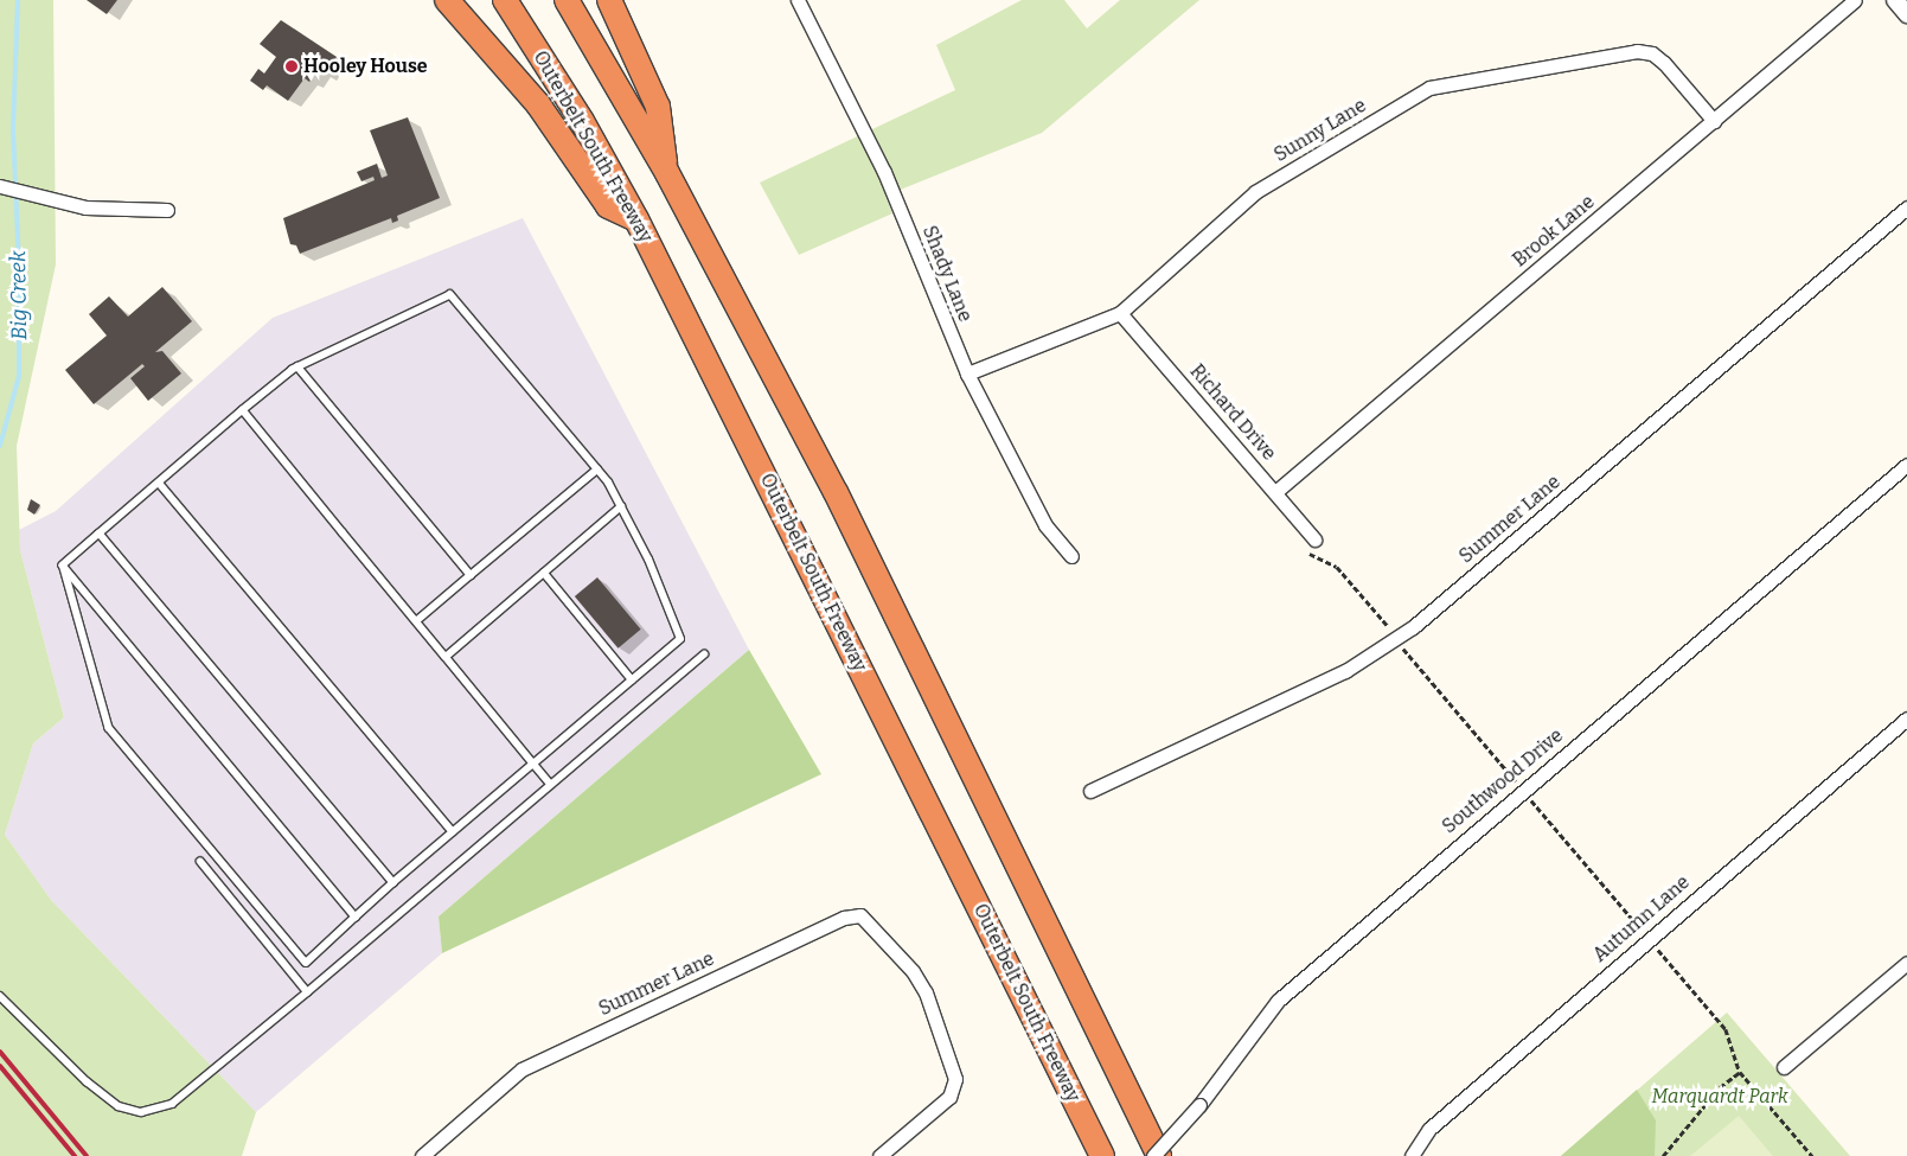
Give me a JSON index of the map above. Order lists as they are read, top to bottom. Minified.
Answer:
{"streets":{"highway":["Outerbelt South Freeway"],"street":["Sunny Lane","Brook Lane","Shady Lane","Richard Drive","Summer Lane","Southwood Drive","Autumn Lane"]},"crossings":[["Sunny Lane","Brook Lane"],["Sunny Lane","Shady Lane"],["Sunny Lane","Richard Drive"],["Brook Lane","Richard Drive"]],"water":["Big Creek"],"parks":["Marquardt Park"],"places":["Hooley House"]}
